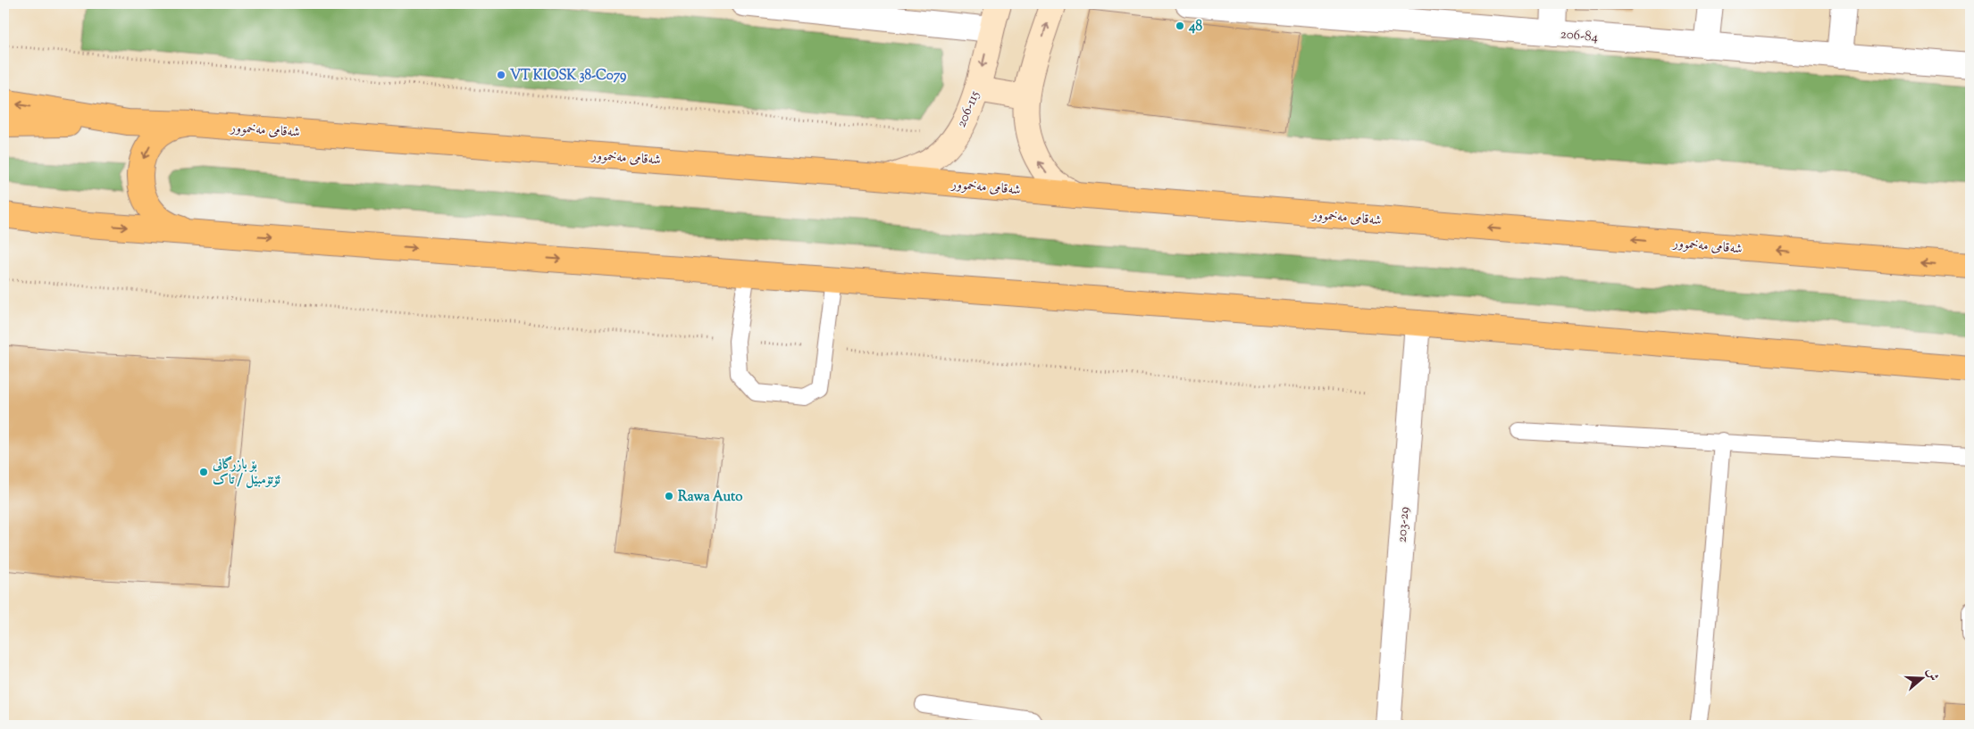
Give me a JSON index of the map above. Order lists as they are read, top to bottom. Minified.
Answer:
{"streets":{"highway":["شەقامی مەخموور"],"street":["206-84","206-115","203-29"]},"crossings":[["206-115","شەقامی مەخموور"]],"places":["48","VT KIOSK 38-C079","بۆ بازرگانى ئۆتۆمبێل / تاک","Rawa Auto"],"north":"right"}
